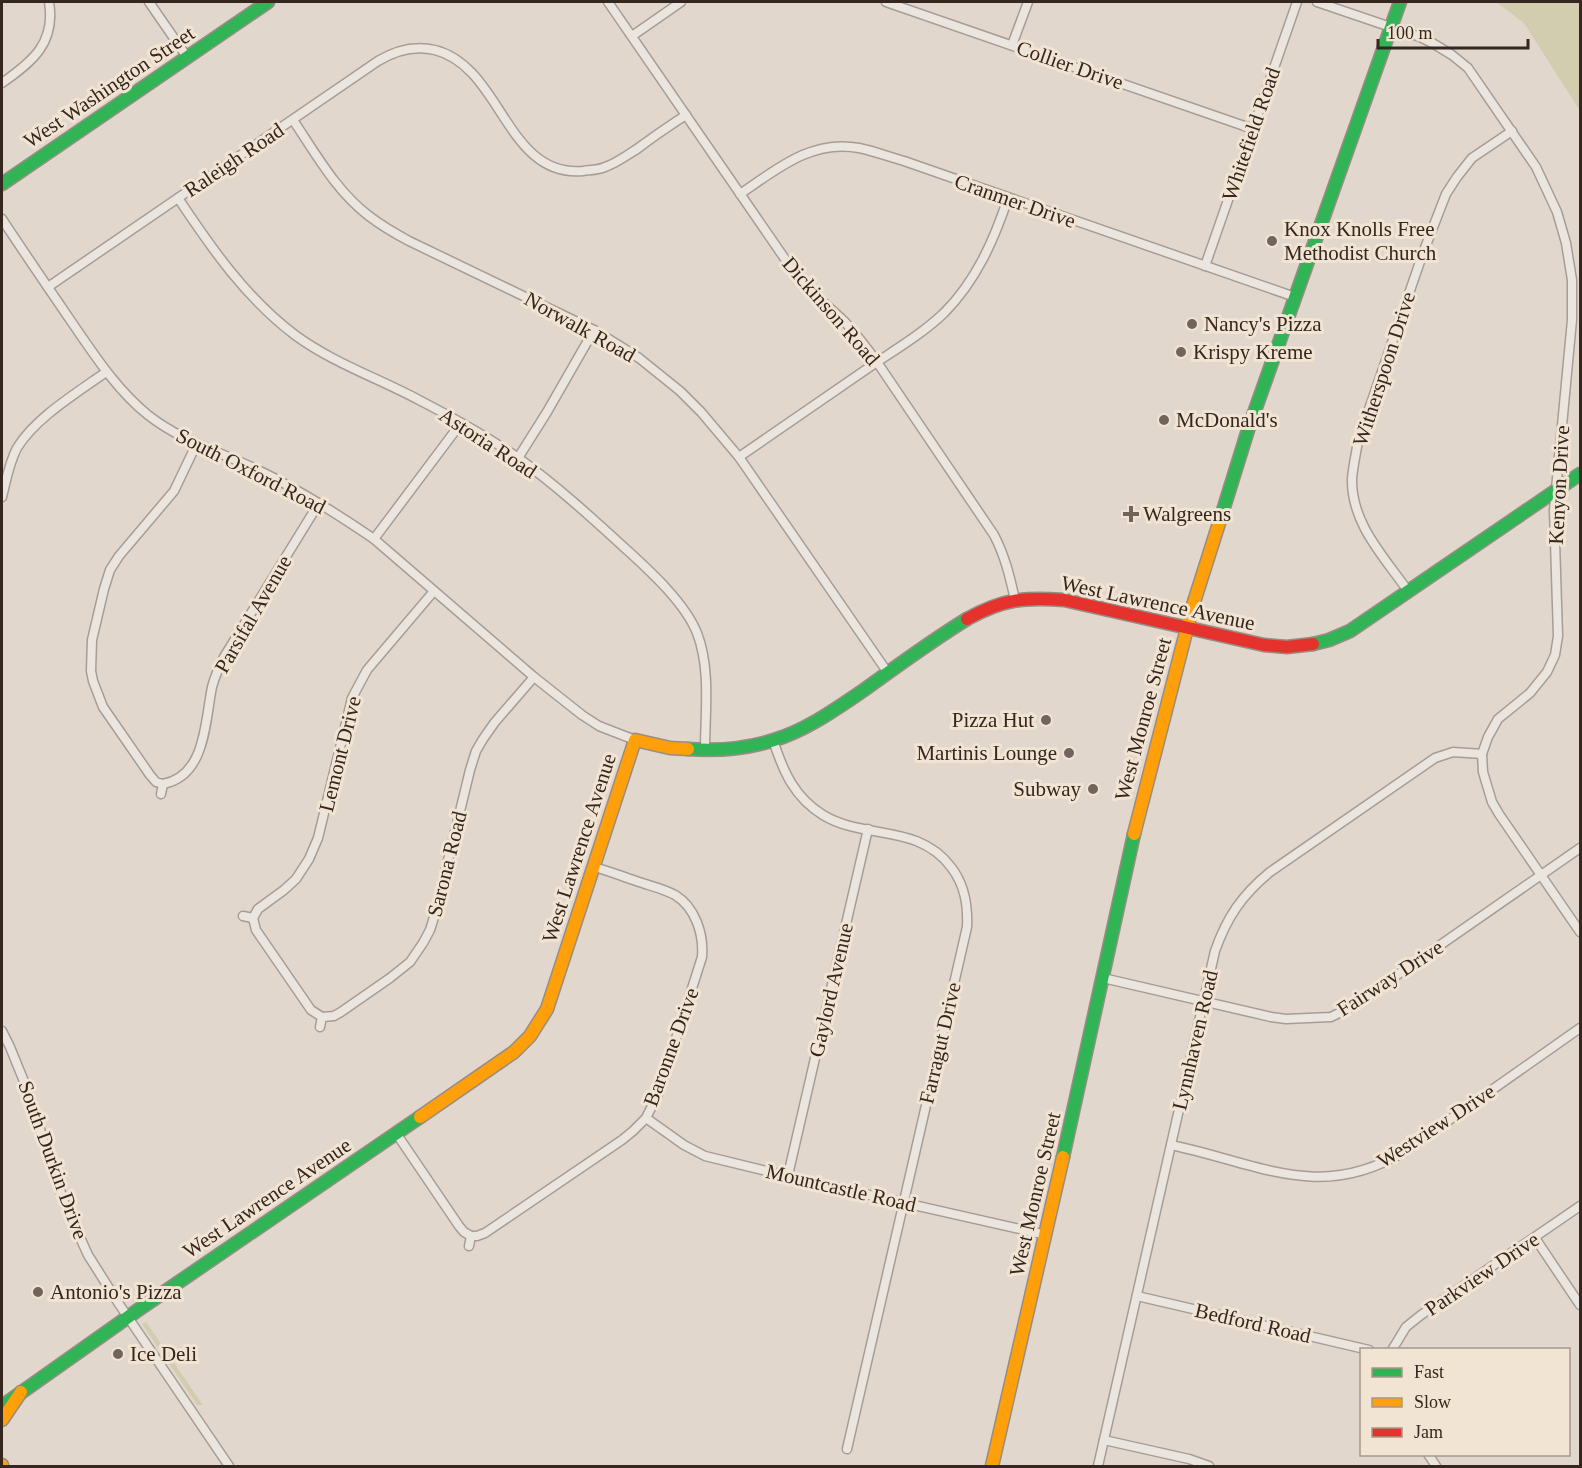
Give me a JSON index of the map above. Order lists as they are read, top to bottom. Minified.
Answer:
{"streets":{"main road":["West Washington Street","West Lawrence Avenue","West Monroe Street"],"street":["Collier Drive","Whitefield Road","Raleigh Road","Cranmer Drive","Dickinson Road","Norwalk Road","Witherspoon Drive","Astoria Road","South Oxford Road","Kenyon Drive","Parsifal Avenue","Lemont Drive","Sarona Road","Fairway Drive","Gaylord Avenue","Lynnhaven Road","Farragut Drive","Baronne Drive","Westview Drive","South Durkin Drive","Mountcastle Road","Parkview Drive","Bedford Road"]},"crossings":[["Collier Drive","Whitefield Road"],["Whitefield Road","Cranmer Drive"],["Raleigh Road","Dickinson Road"],["Raleigh Road","Norwalk Road"],["Raleigh Road","Astoria Road"],["Raleigh Road","South Oxford Road"],["Cranmer Drive","Dickinson Road"],["Cranmer Drive","West Monroe Street"],["Dickinson Road","West Lawrence Avenue"],["Norwalk Road","West Lawrence Avenue"],["Witherspoon Drive","Kenyon Drive"],["Witherspoon Drive","West Lawrence Avenue"],["Astoria Road","West Lawrence Avenue"],["South Oxford Road","West Lawrence Avenue"],["South Oxford Road","Parsifal Avenue"],["South Oxford Road","Lemont Drive"],["South Oxford Road","Sarona Road"],["Kenyon Drive","West Lawrence Avenue"],["Kenyon Drive","West Monroe Street"],["Kenyon Drive","Lynnhaven Road"],["West Lawrence Avenue","West Monroe Street"],["West Lawrence Avenue","Farragut Drive"],["West Lawrence Avenue","Baronne Drive"],["West Lawrence Avenue","South Durkin Drive"],["West Monroe Street","Fairway Drive"],["West Monroe Street","Mountcastle Road"],["Fairway Drive","Lynnhaven Road"],["Gaylord Avenue","Farragut Drive"],["Gaylord Avenue","Mountcastle Road"],["Lynnhaven Road","Westview Drive"],["Lynnhaven Road","Bedford Road"],["Farragut Drive","Mountcastle Road"],["Baronne Drive","Mountcastle Road"]],"places":{"other":["Knox Knolls Free Methodist Church","Nancy's Pizza","Krispy Kreme","McDonald's","Pizza Hut","Martinis Lounge","Subway","Antonio's Pizza","Ice Deli"],"health":["Walgreens"]},"legend":["Fast","Slow","Jam"],"scale_bar":"100 m"}
